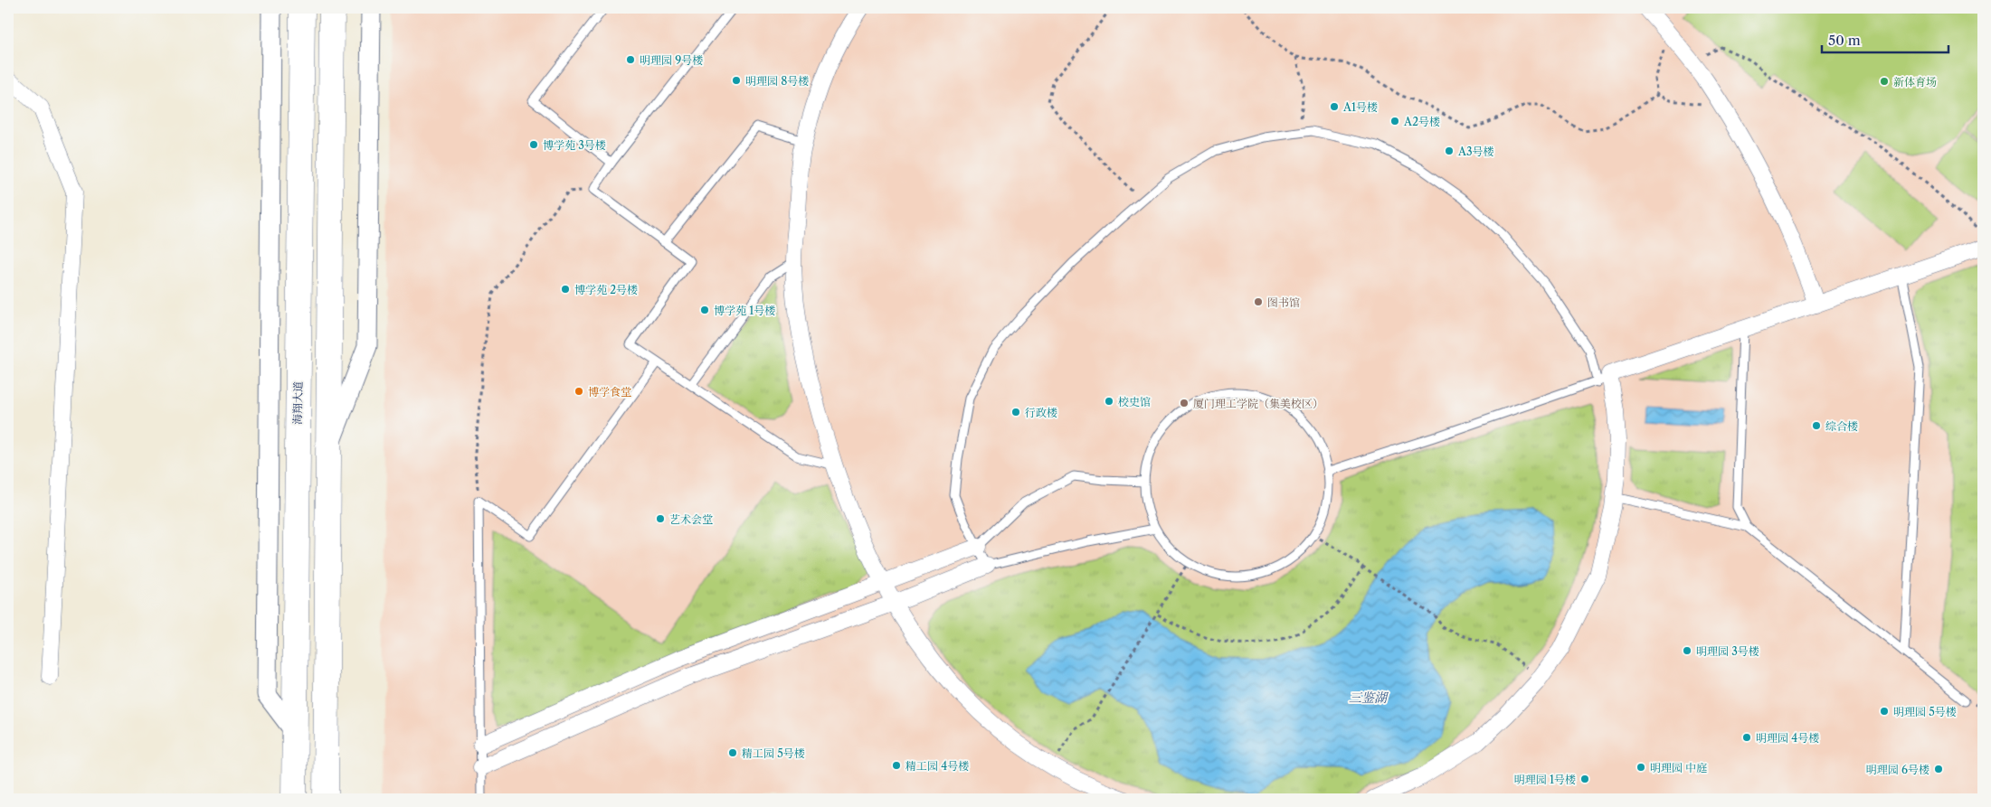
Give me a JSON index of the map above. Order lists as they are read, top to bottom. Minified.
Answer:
{"streets":{"highway":["海翔大道"]},"water":["三鉴湖"],"places":["明理园 9号楼","明理园 8号楼","新体育场","A1号楼","A2号楼","博学苑 3号楼","A3号楼","博学苑 2号楼","图书馆","博学苑 1号楼","博学食堂","校史馆","厦门理工学院（集美校区）","行政楼","综合楼","艺术会堂","明理园 3号楼","明理园 5号楼","明理园 4号楼","精工园 5号楼","精工园 4号楼","明理园 中庭","明理园 6号楼","明理园 1号楼"],"scale_bar":"50 m"}
